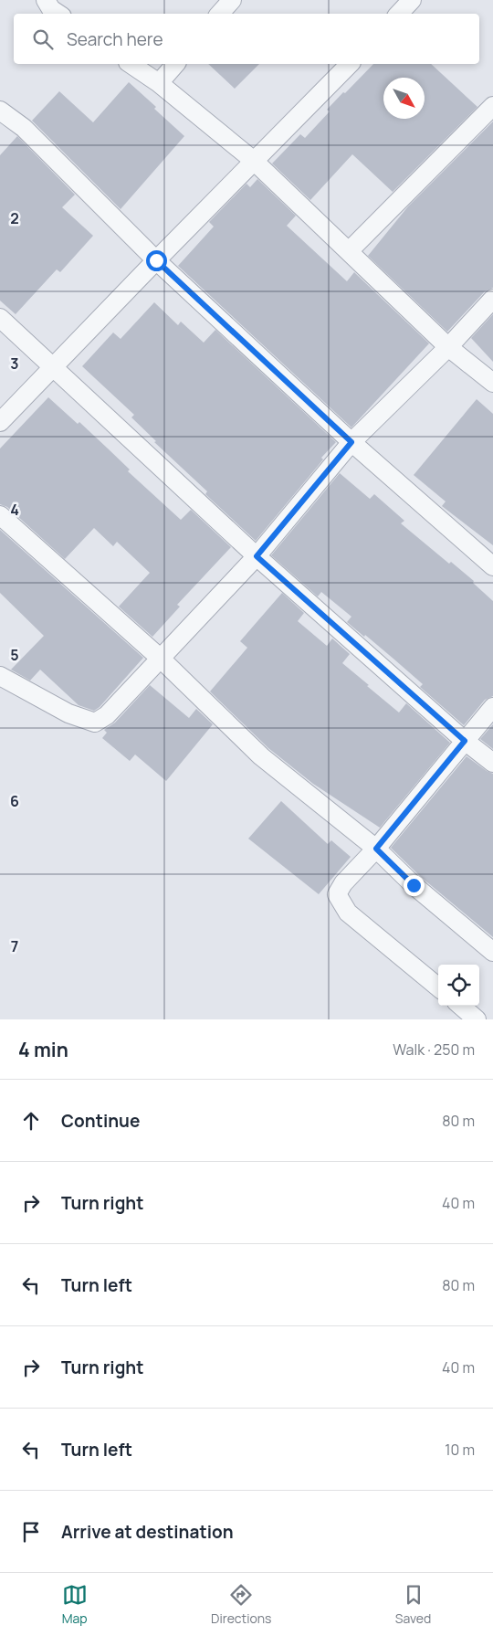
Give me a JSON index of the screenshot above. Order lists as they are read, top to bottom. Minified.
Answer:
{"north":"bottom right","page":{"search":"Search here","heading":["4 min","Walk · 250 m"],"list":[["Continue","80 m"],["Turn right","40 m"],["Turn left","80 m"],["Turn right","40 m"],["Turn left","10 m"],"Arrive at destination"],"nav":["Map","Directions","Saved"]},"grid":{"rows":["2","3","4","5","6","7"]}}
